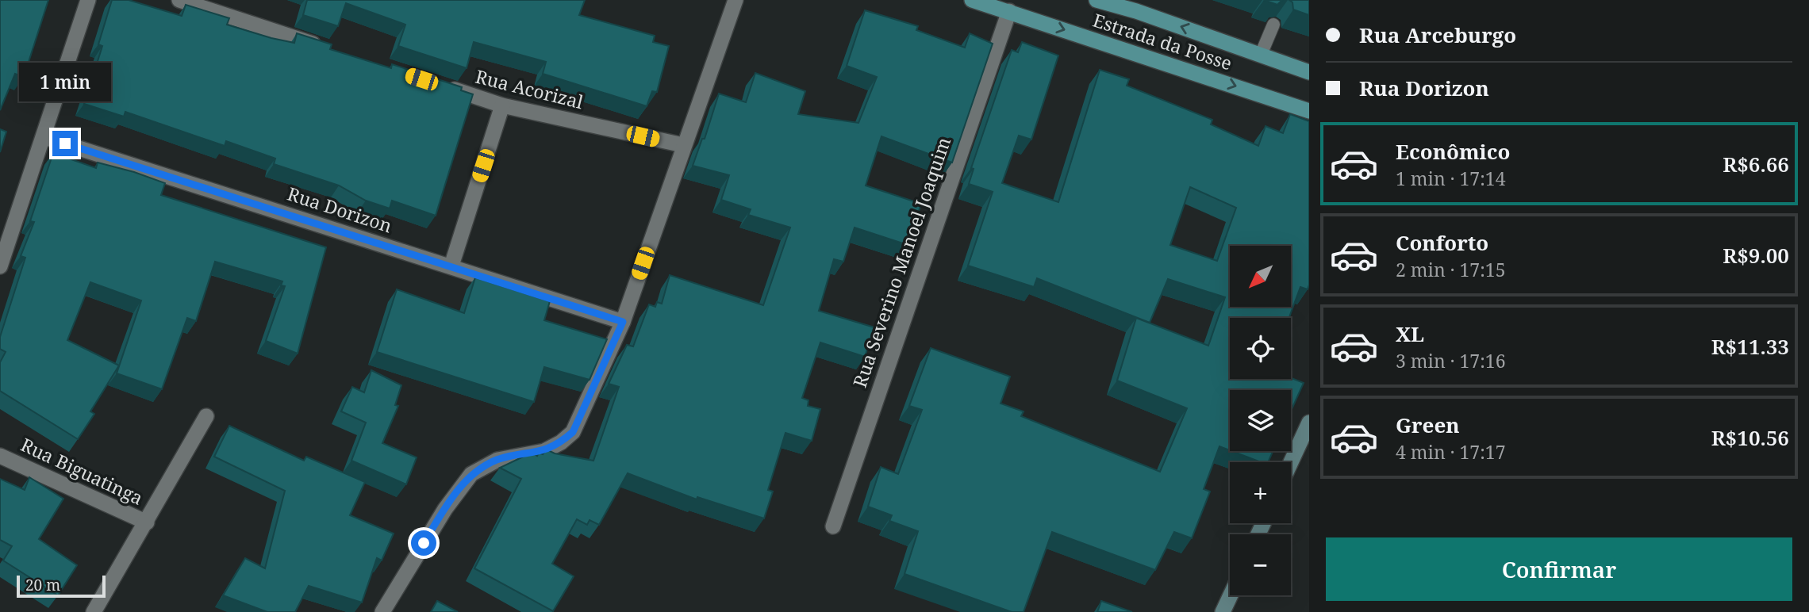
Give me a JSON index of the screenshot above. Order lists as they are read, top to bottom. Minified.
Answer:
{"streets":{"main road":["Estrada da Posse"],"street":["Rua Acorizal","Rua Dorizon","Rua Severino Manoel Joaquim","Rua Biguatinga"]},"crossings":[["Estrada da Posse","Rua Severino Manoel Joaquim"]],"scale_bar":"20 m","north":"bottom left","page":{"banner":["Rua Arceburgo","Rua Dorizon"],"bubble":"1 min","list":[{"name":"Econômico","note":"1 min · 17:14","value":"R$6.66"},{"name":"Conforto","note":"2 min · 17:15","value":"R$9.00"},{"name":"XL","note":"3 min · 17:16","value":"R$11.33"},{"name":"Green","note":"4 min · 17:17","value":"R$10.56"}],"map_buttons":["+","−"],"buttons":"Confirmar","scale":"20 m"}}
